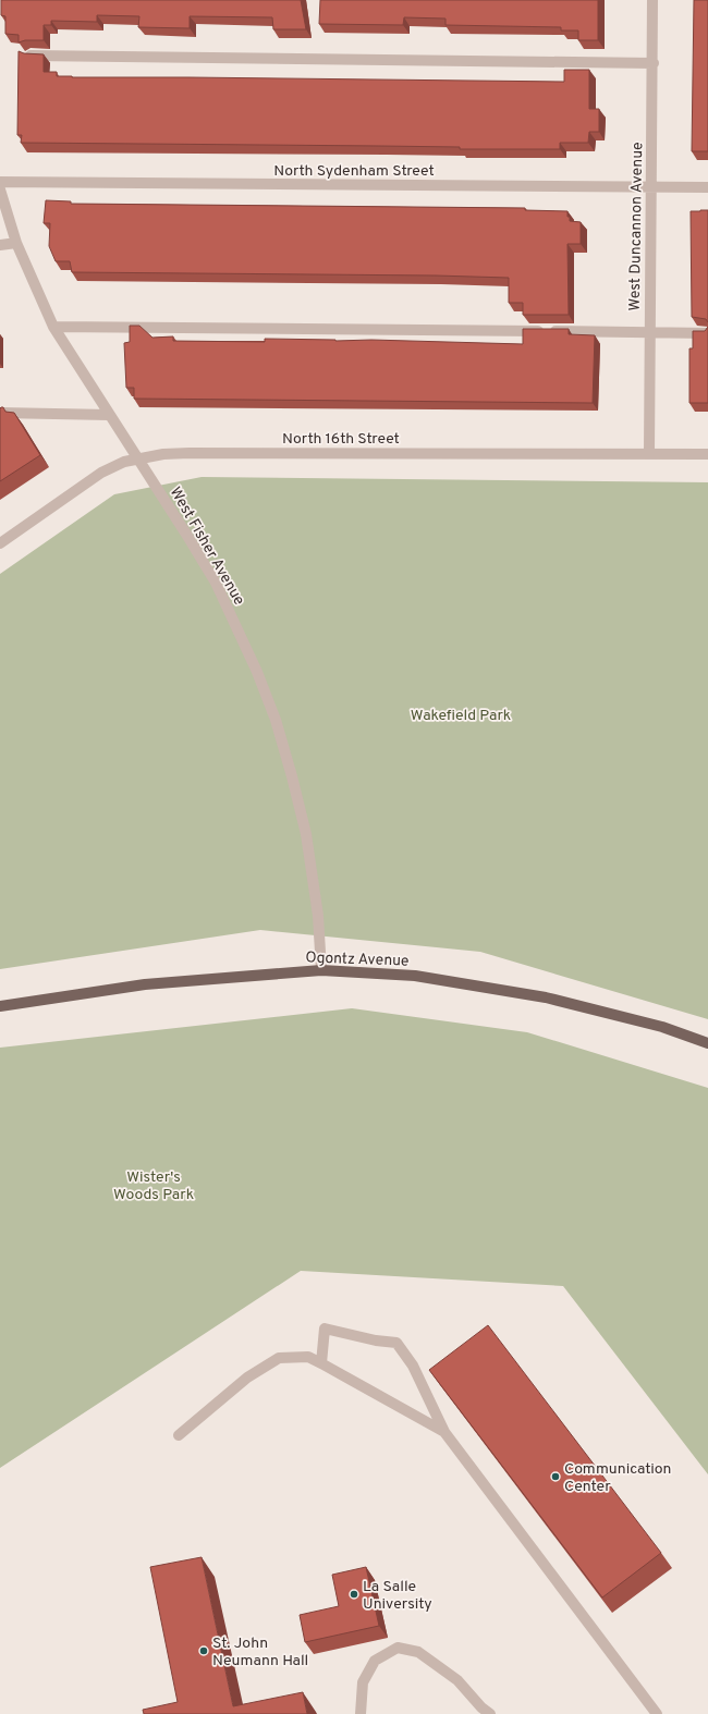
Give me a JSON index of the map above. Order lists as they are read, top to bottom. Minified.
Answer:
{"streets":{"main road":["Ogontz Avenue"],"street":["North Sydenham Street","West Duncannon Avenue","North 16th Street","West Fisher Avenue"]},"crossings":[["North Sydenham Street","West Duncannon Avenue"],["West Duncannon Avenue","North 16th Street"],["North 16th Street","West Fisher Avenue"],["West Fisher Avenue","Ogontz Avenue"]],"parks":["Wakefield Park","Wister's Woods Park"],"places":["Communication Center","La Salle University","St. John Neumann Hall"]}
